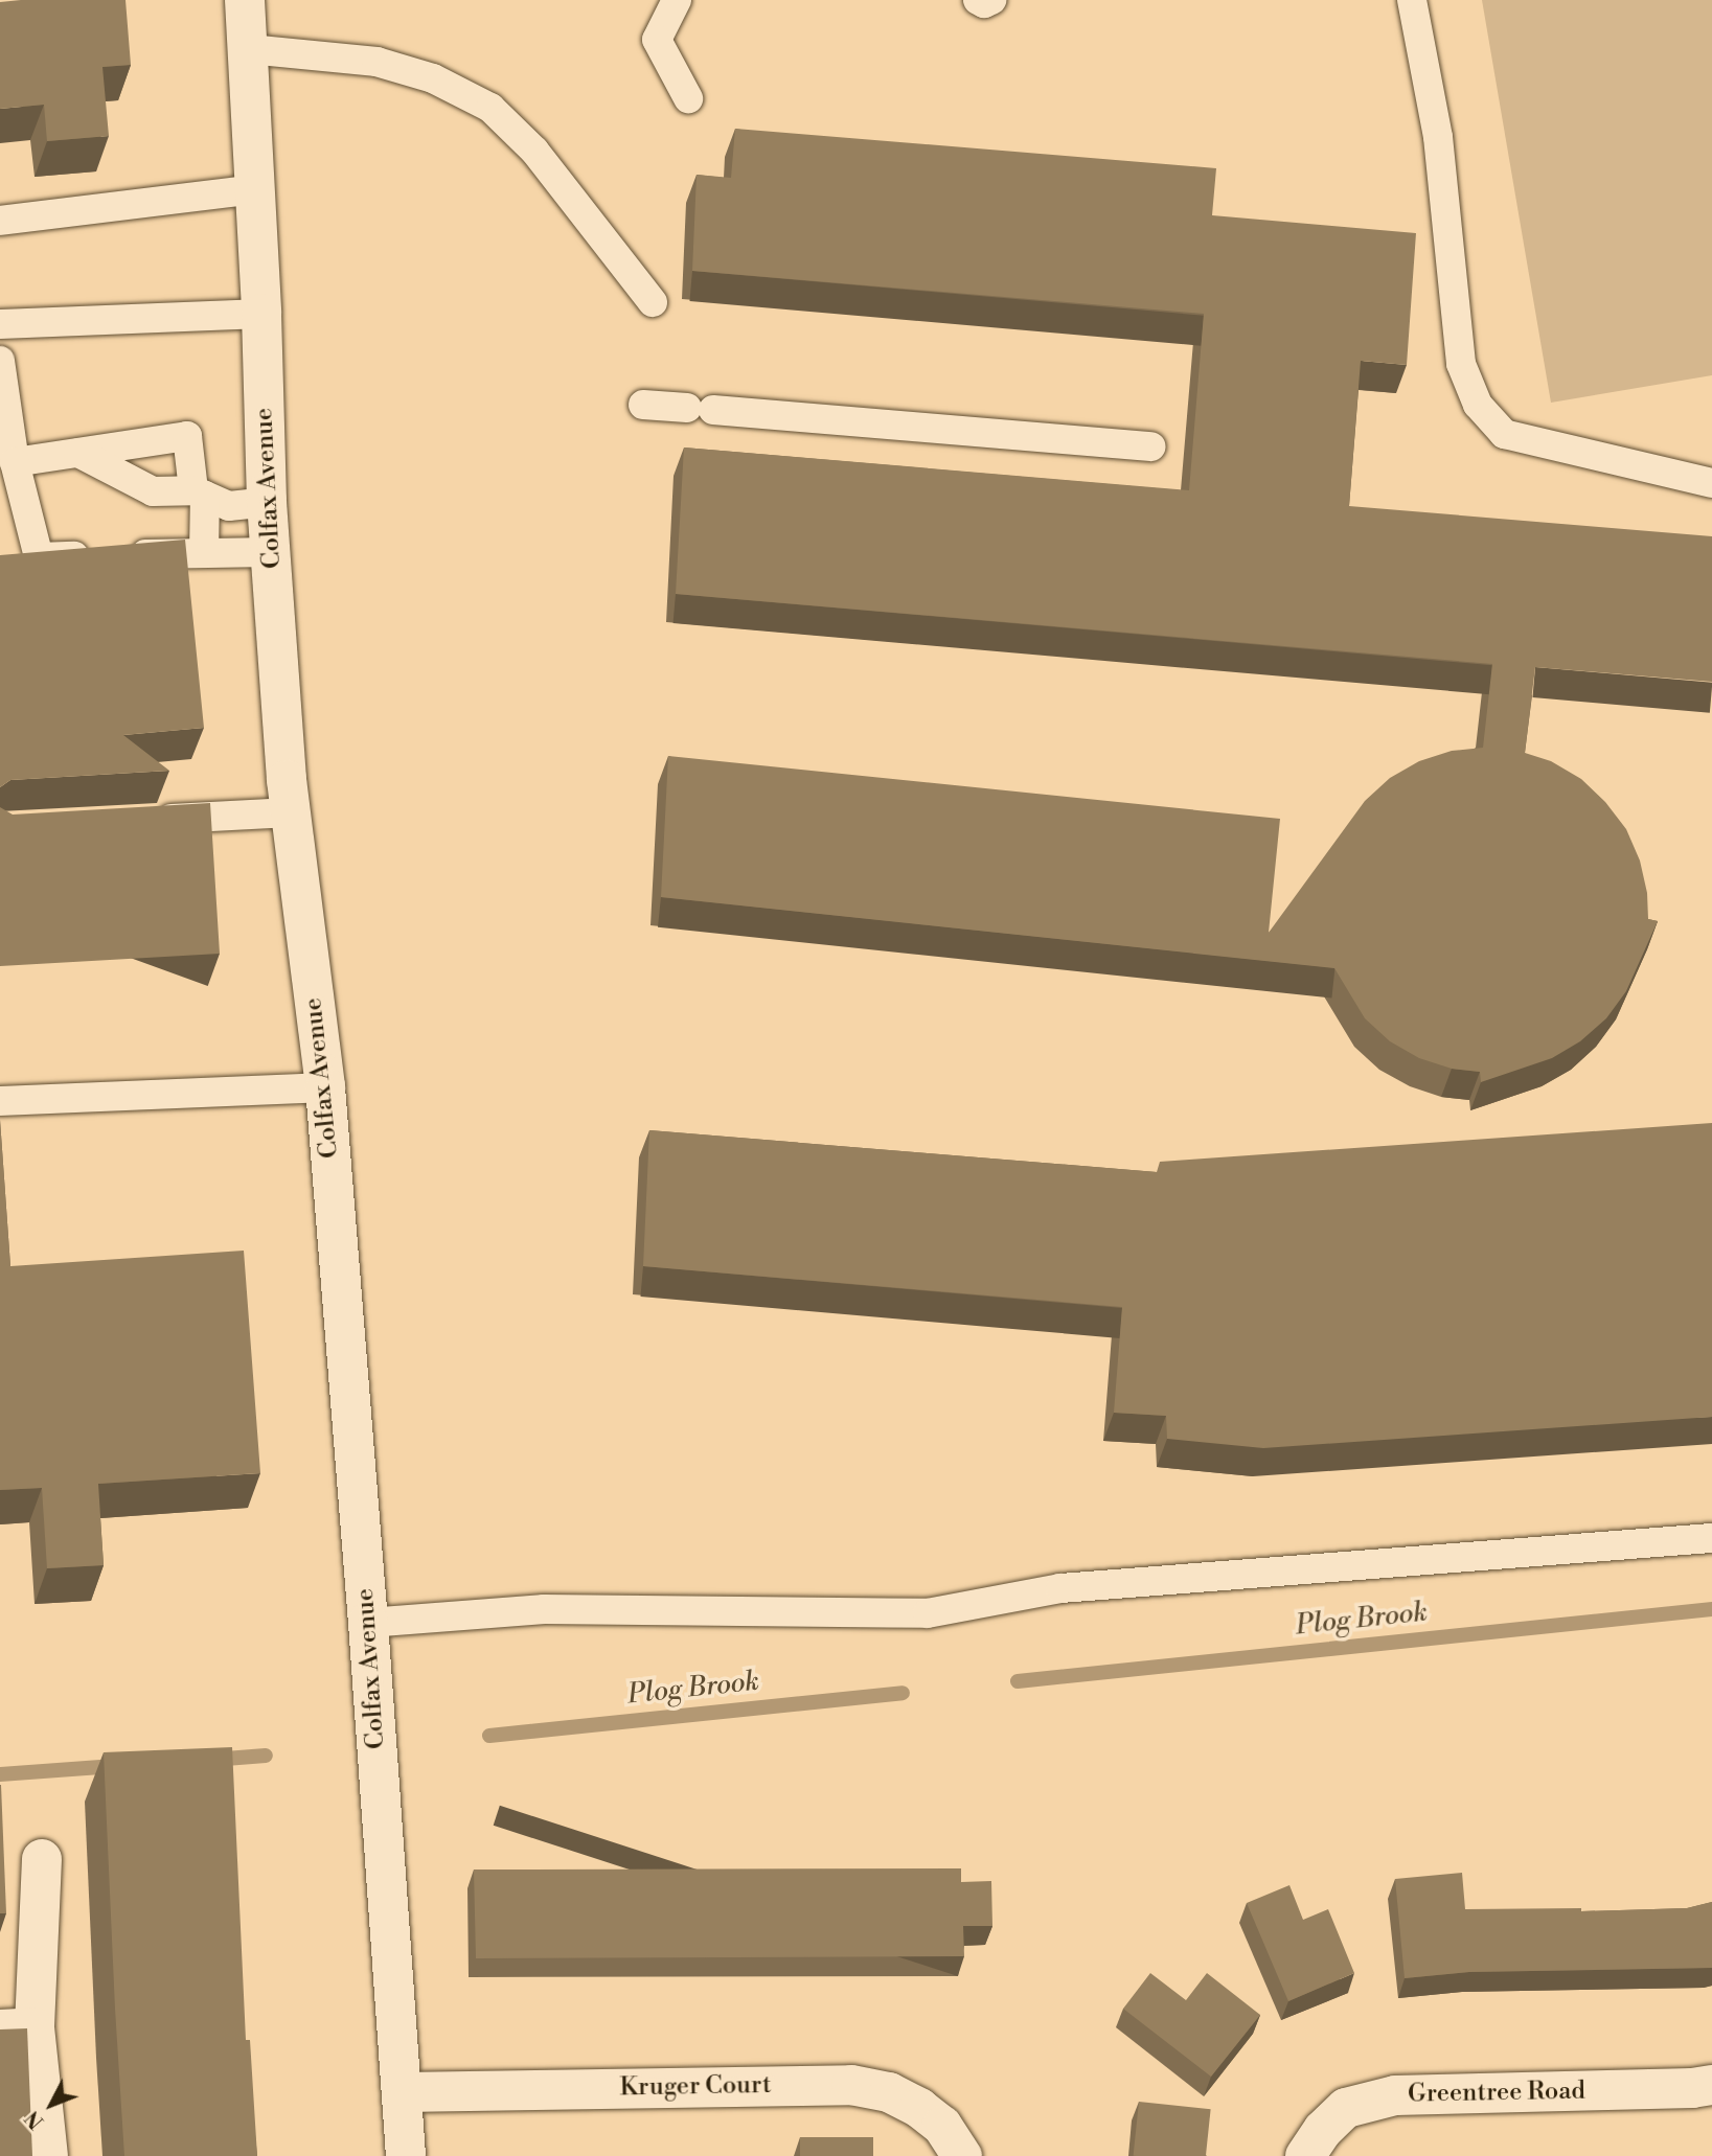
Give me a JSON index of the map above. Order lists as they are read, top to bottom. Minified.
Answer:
{"streets":{"street":["Colfax Avenue","Kruger Court","Greentree Road"]},"crossings":[["Colfax Avenue","Kruger Court"]],"water":["Plog Brook"],"north":"bottom left"}
